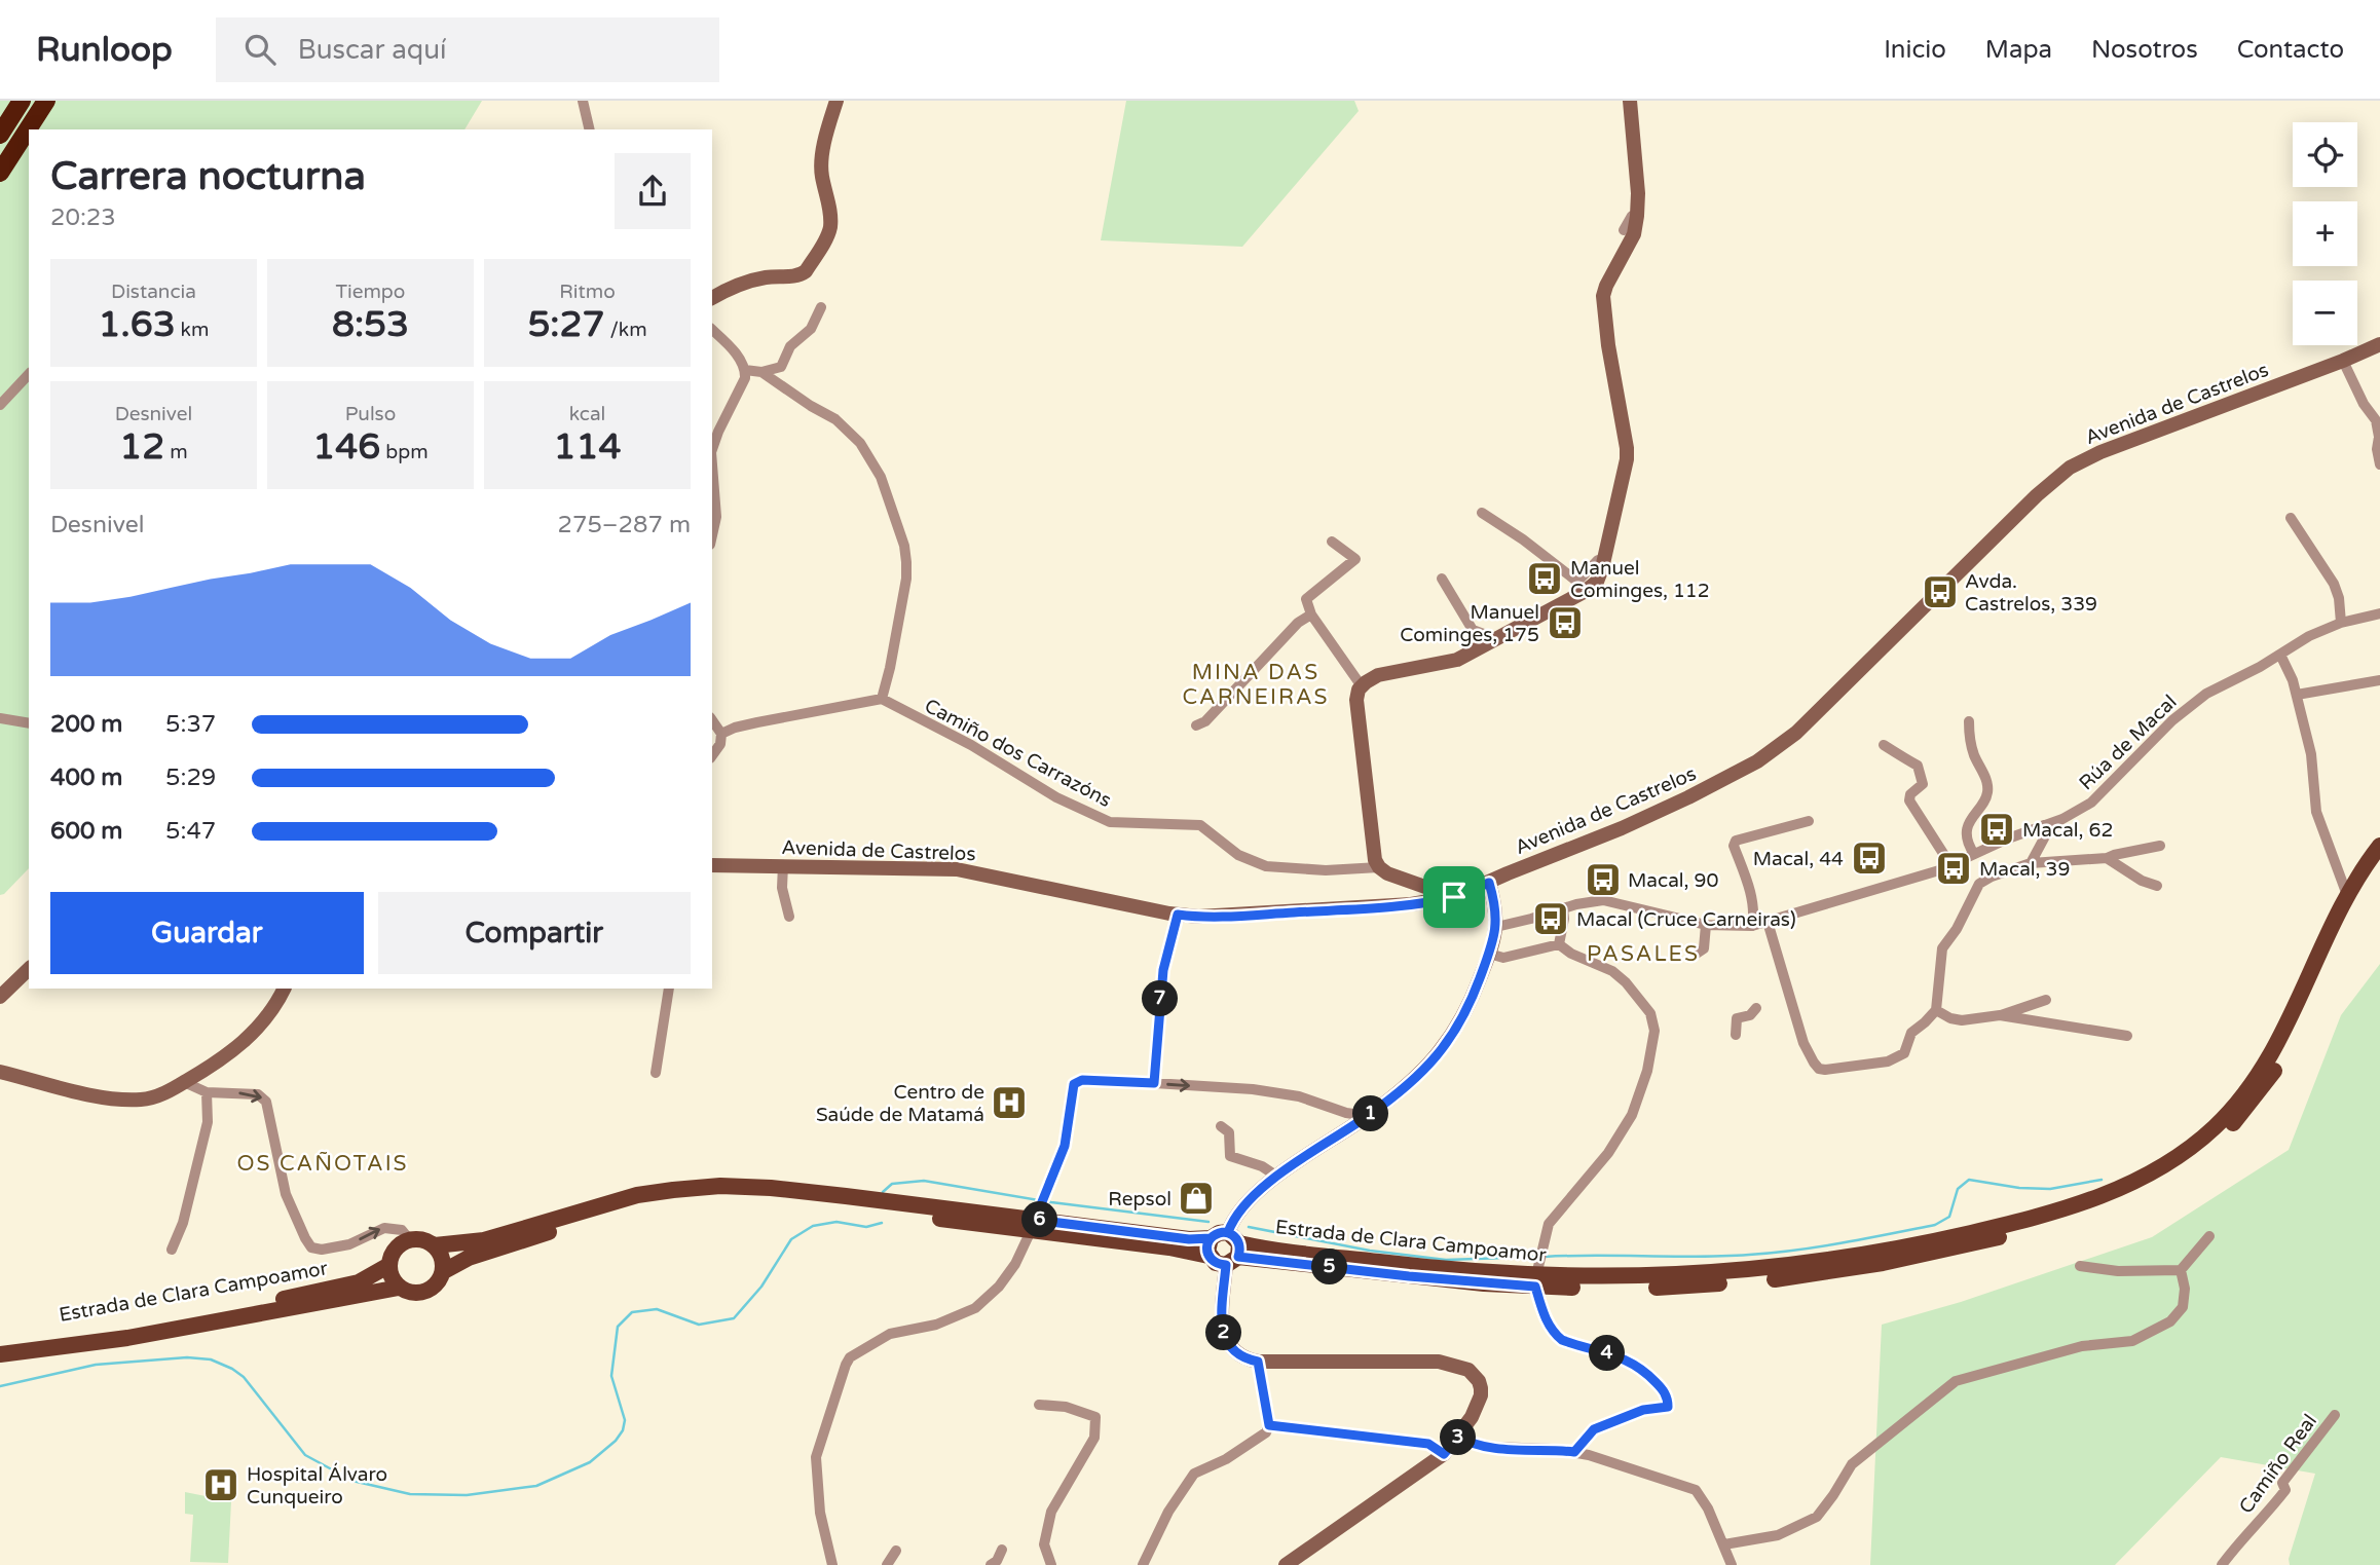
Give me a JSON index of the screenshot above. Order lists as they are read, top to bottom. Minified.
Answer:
{"streets":{"main road":["Estrada de Clara Campoamor"],"street":["Avenida de Castrelos","Rúa de Macal","Camiño dos Carrazóns","Camiño Real"]},"districts":["MINA DAS CARNEIRAS","PASALES","OS CAÑOTAIS"],"places":{"bus stop":["Manuel Cominges, 112","Avda. Castrelos, 339","Manuel Cominges, 175","Macal, 62","Macal, 44","Macal, 39","Macal, 90","Macal (Cruce Carneiras)"],"hospital":["Centro de Saúde de Matamá","Hospital Álvaro Cunqueiro"],"shop":["Repsol"]},"page":{"header":"Runloop","search":"Buscar aquí","nav":["Inicio","Mapa","Nosotros","Contacto"],"map_buttons":["+","−"],"heading":["Carrera nocturna","20:23"],"stats":[["Distancia","1.63 km"],["Tiempo","8:53"],["Ritmo","5:27 /km"],["Desnivel","12 m"],["Pulso","146 bpm"],["kcal","114"]],"chart":["Desnivel","275–287 m"],"list":[{"name":"200 m","note":"5:37"},{"name":"400 m","note":"5:29"},{"name":"600 m","note":"5:47"}],"buttons":["Guardar","Compartir"],"pins":["7","1","6","5","2","4","3"]}}
